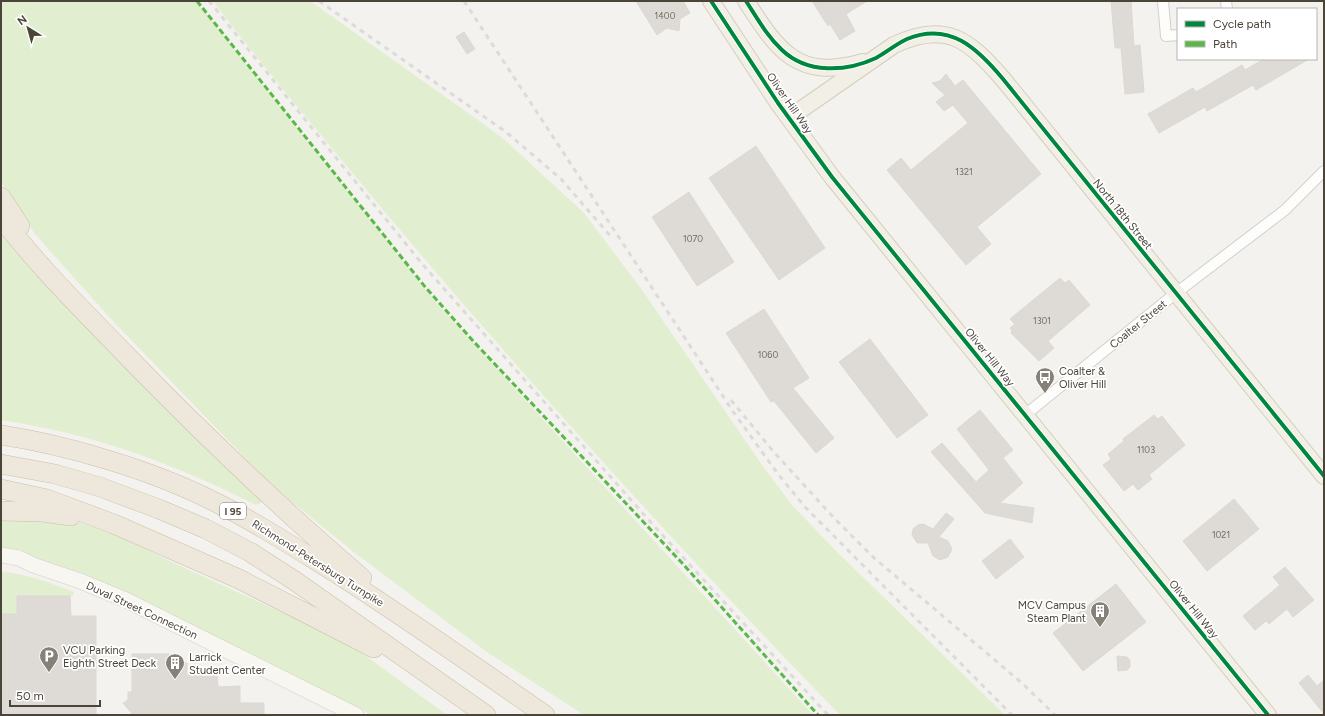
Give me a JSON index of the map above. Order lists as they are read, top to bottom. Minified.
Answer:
{"streets":{"highway":["I 95","Richmond-Petersburg Turnpike"],"main road":["Oliver Hill Way","North 18th Street"],"street":["Coalter Street","Duval Street Connection"]},"crossings":[["Oliver Hill Way","Coalter Street"],["North 18th Street","Coalter Street"]],"places":{"bus stop":["Coalter & Oliver Hill"],"building":["MCV Campus Steam Plant","Larrick Student Center"],"parking":["VCU Parking Eighth Street Deck"]},"house_numbers":["1400","1321","1070","1301","1060","1103","1021"],"legend":["Cycle path","Path"],"scale_bar":"50 m","north":"top left"}
